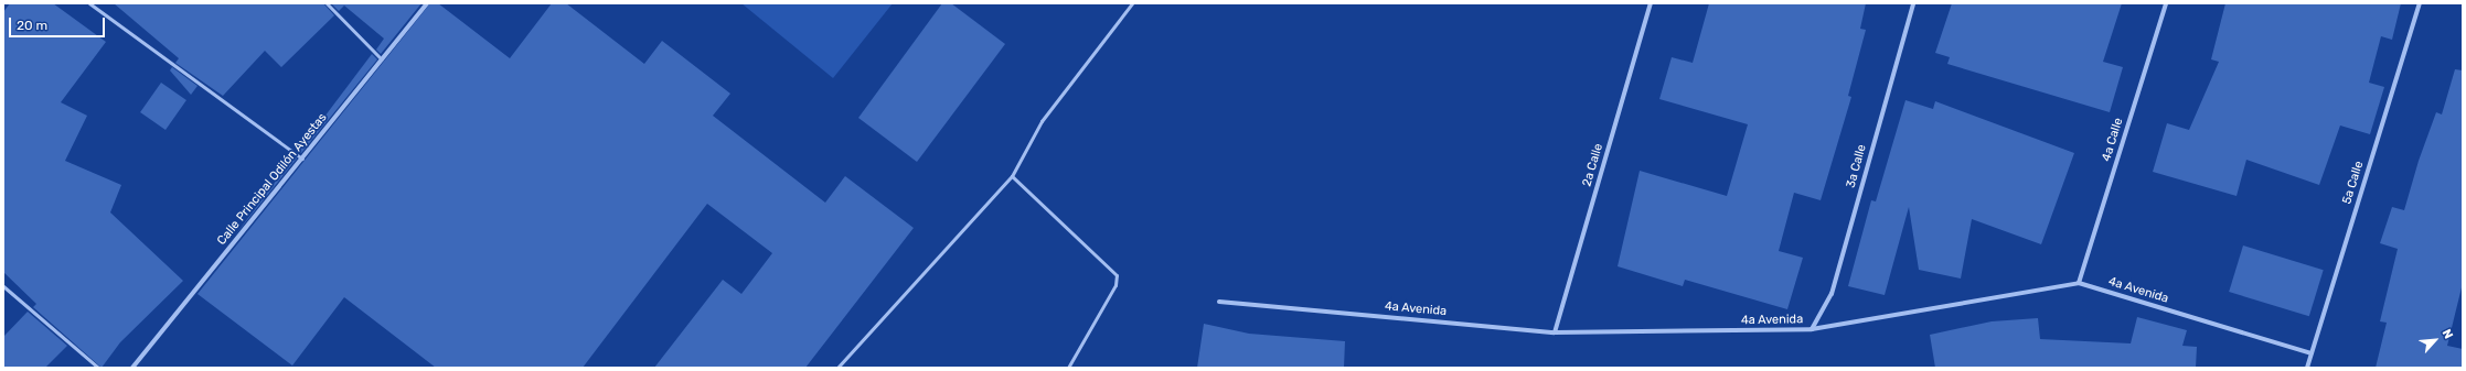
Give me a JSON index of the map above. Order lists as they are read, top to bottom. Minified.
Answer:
{"streets":{"street":["4a Calle","2a Calle","3a Calle","Calle Principal Odilón Ayestas","5a Calle","4a Avenida"]},"crossings":[["4a Calle","4a Avenida"],["2a Calle","4a Avenida"],["3a Calle","4a Avenida"],["5a Calle","4a Avenida"]],"scale_bar":"20 m","north":"top right"}
